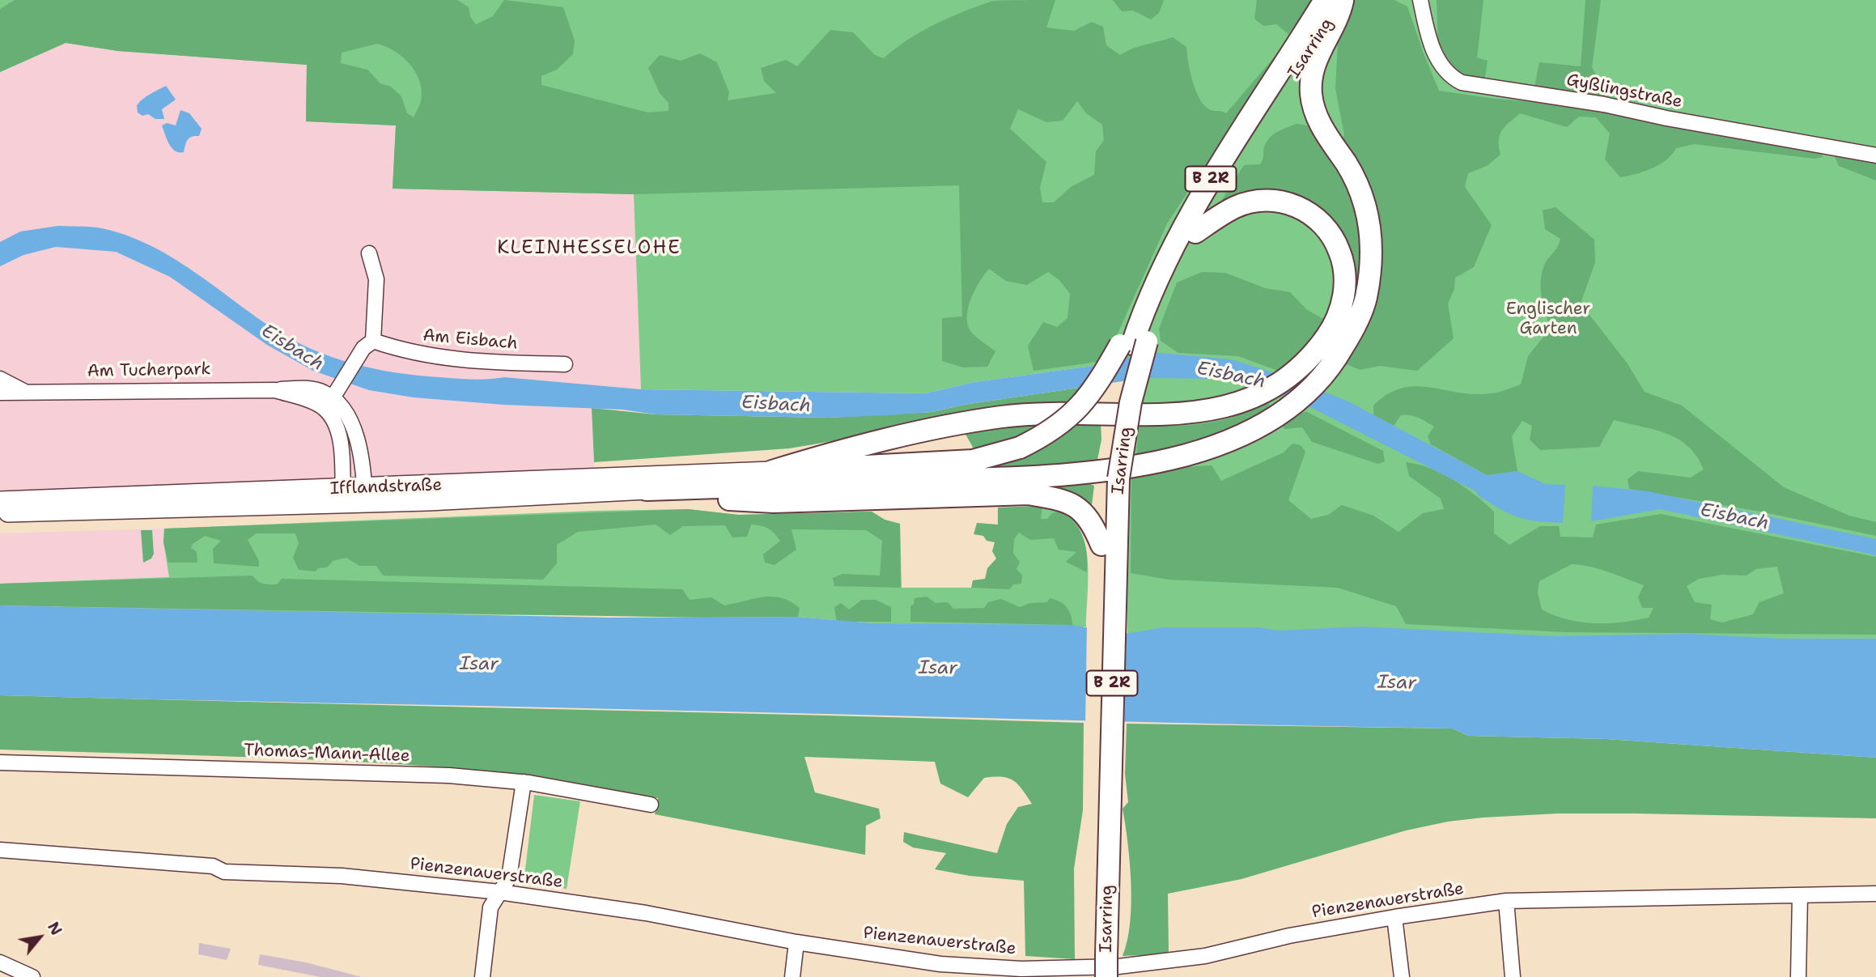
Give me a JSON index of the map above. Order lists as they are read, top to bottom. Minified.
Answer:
{"streets":{"highway":["Isarring","B 2R"],"main road":["Ifflandstraße"],"street":["Gyßlingstraße","Am Eisbach","Am Tucherpark","Thomas-Mann-Allee","Pienzenauerstraße"]},"districts":["KLEINHESSELOHE"],"water":["Eisbach","Isar"],"parks":["Englischer Garten"],"north":"top right"}
